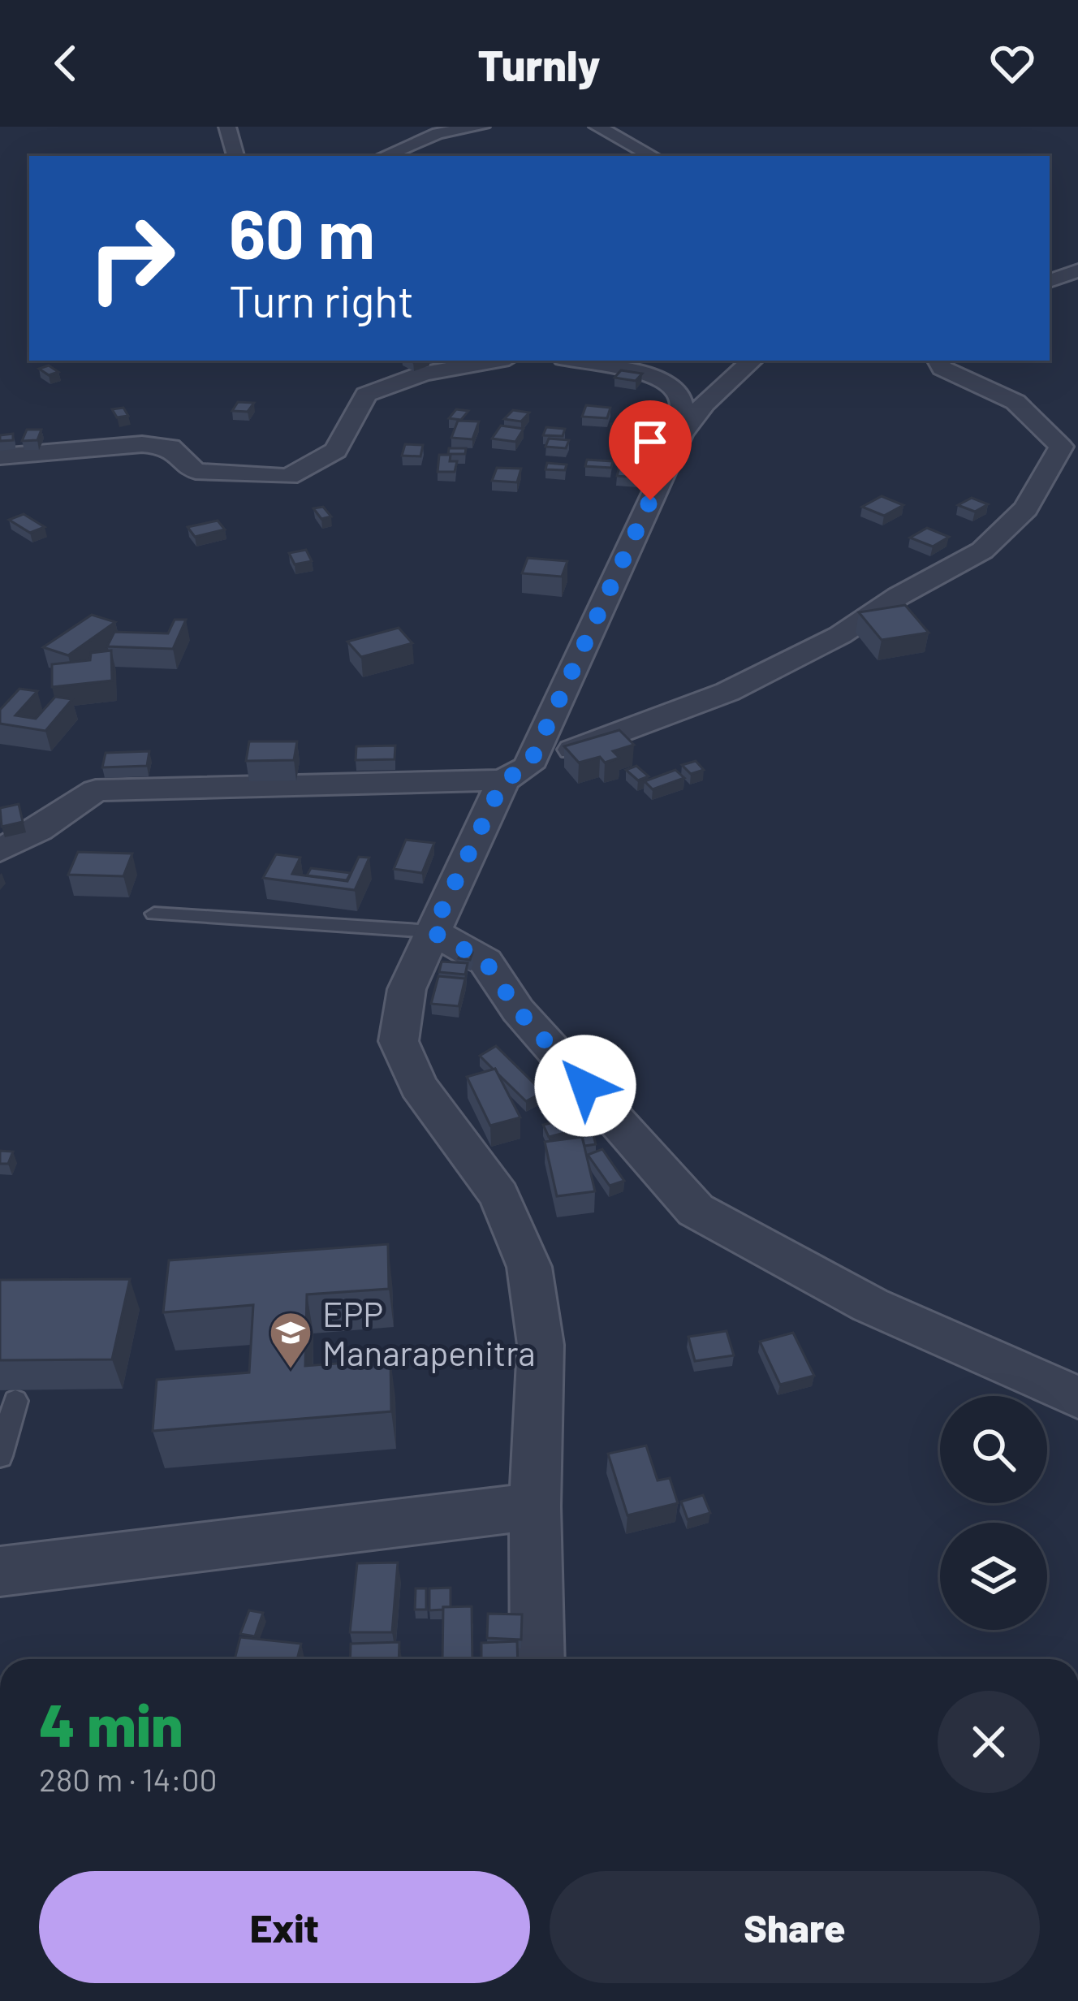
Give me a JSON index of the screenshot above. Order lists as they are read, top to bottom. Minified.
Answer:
{"places":{"school or university":["EPP Manarapenitra"]},"page":{"header":"Turnly","turn":["60 m","Turn right"],"heading":["4 min","280 m · 14:00"],"buttons":["Exit","Share"]}}
